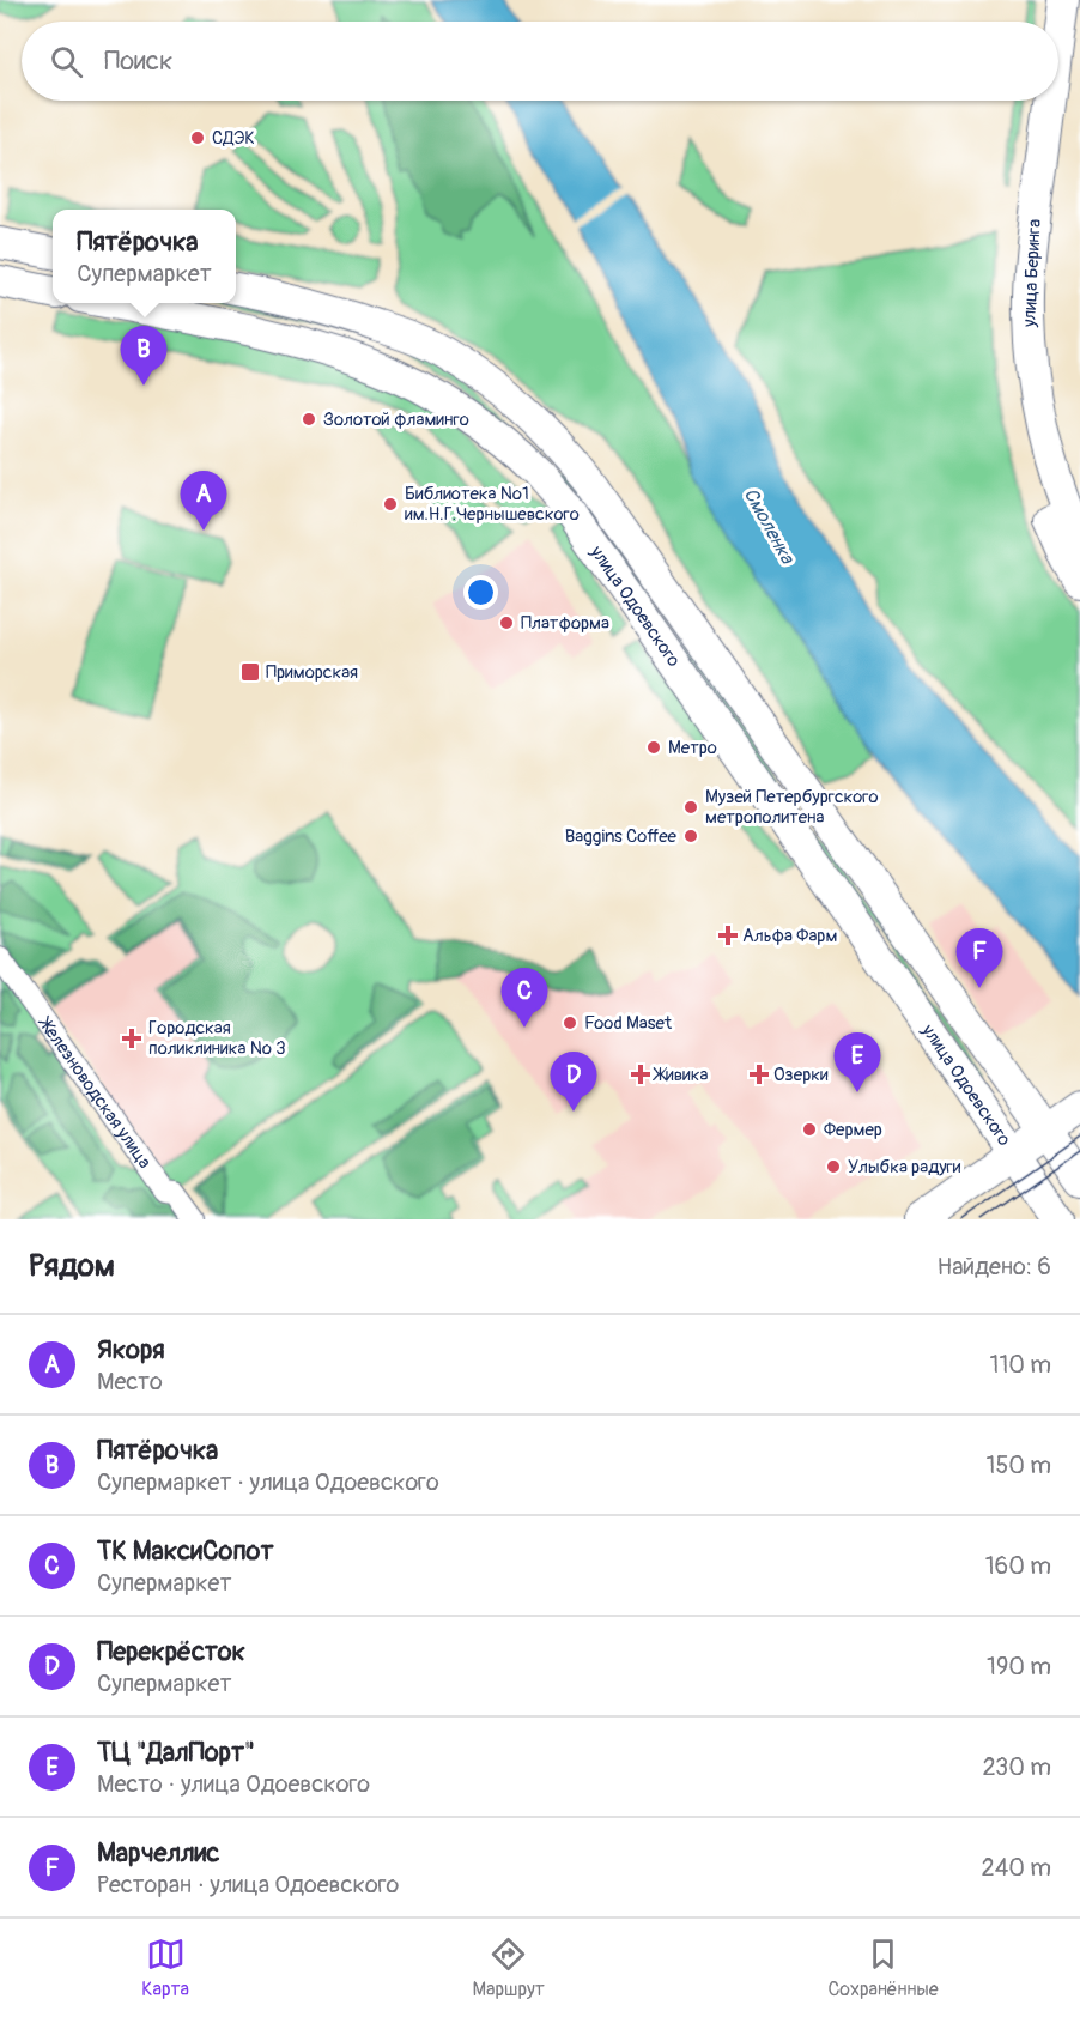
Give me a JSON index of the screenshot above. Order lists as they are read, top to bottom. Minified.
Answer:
{"streets":{"street":["улица Беринга","улица Одоевского","Железноводская улица"]},"water":["Смоленка"],"places":{"other":["СДЭК","Золотой фламинго","Библиотека №1 им.Н.Г.Чернышевского","Платформа","Метро","Музей Петербургского метрополитена","Baggins Coffee","Food Maset","Фермер","Улыбка радуги"],"transit":["Приморская"],"health":["Альфа Фарм","Городская поликлиника № 3","Живика","Озерки"]},"page":{"search":"Поиск","popup":["Пятёрочка","Супермаркет"],"pins":["B","A","F","C","E","D"],"heading":["Рядом","Найдено: 6"],"list":[{"mark":"A","name":"Якоря","note":"Место","value":"110 m"},{"mark":"B","name":"Пятёрочка","note":"Супермаркет · улица Одоевского","value":"150 m"},{"mark":"C","name":"ТК МаксиСопот","note":"Супермаркет","value":"160 m"},{"mark":"D","name":"Перекрёсток","note":"Супермаркет","value":"190 m"},{"mark":"E","name":"ТЦ \"ДалПорт\"","note":"Место · улица Одоевского","value":"230 m"},{"mark":"F","name":"Марчеллис","note":"Ресторан · улица Одоевского","value":"240 m"}],"nav":["Карта","Маршрут","Сохранённые"]}}
